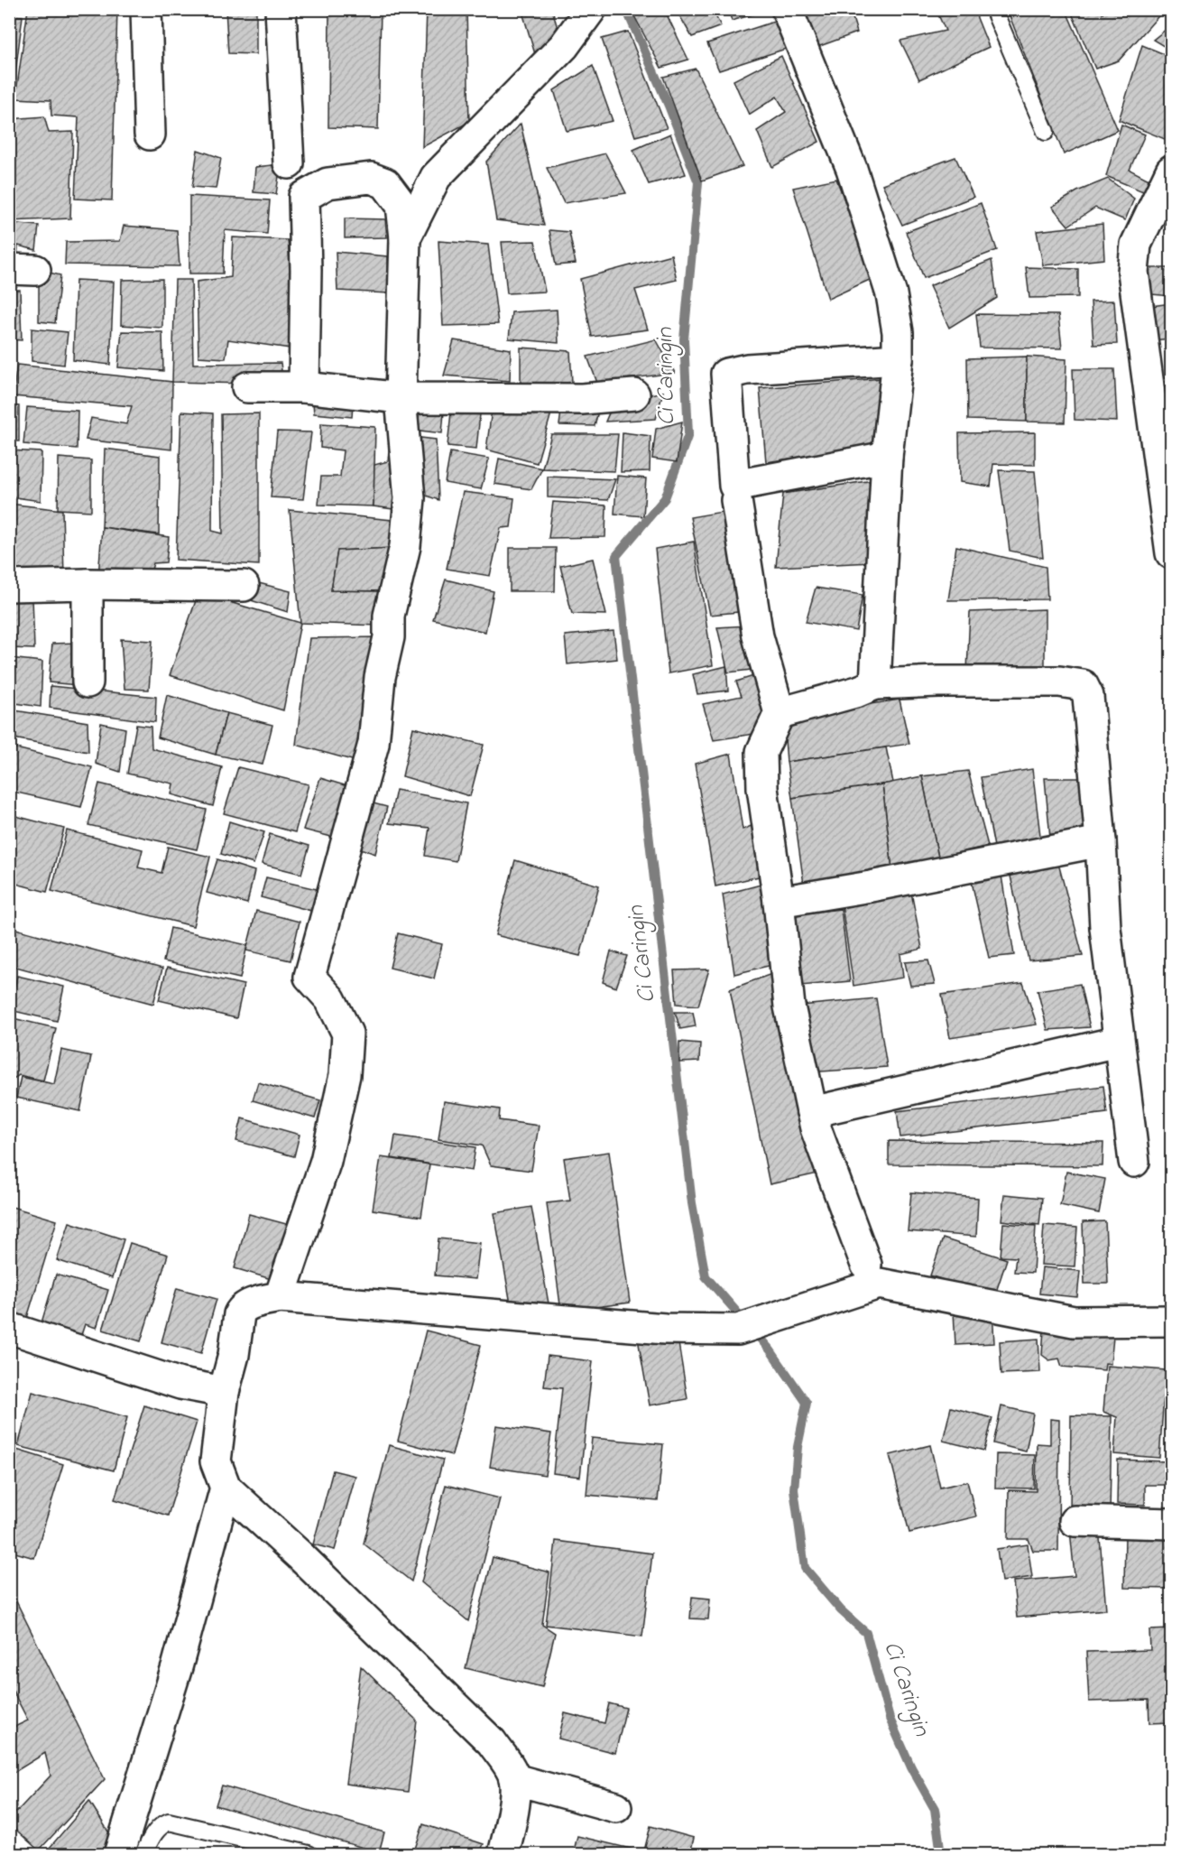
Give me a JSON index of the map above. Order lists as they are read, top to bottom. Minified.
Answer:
{"water":["Ci Caringin"]}
